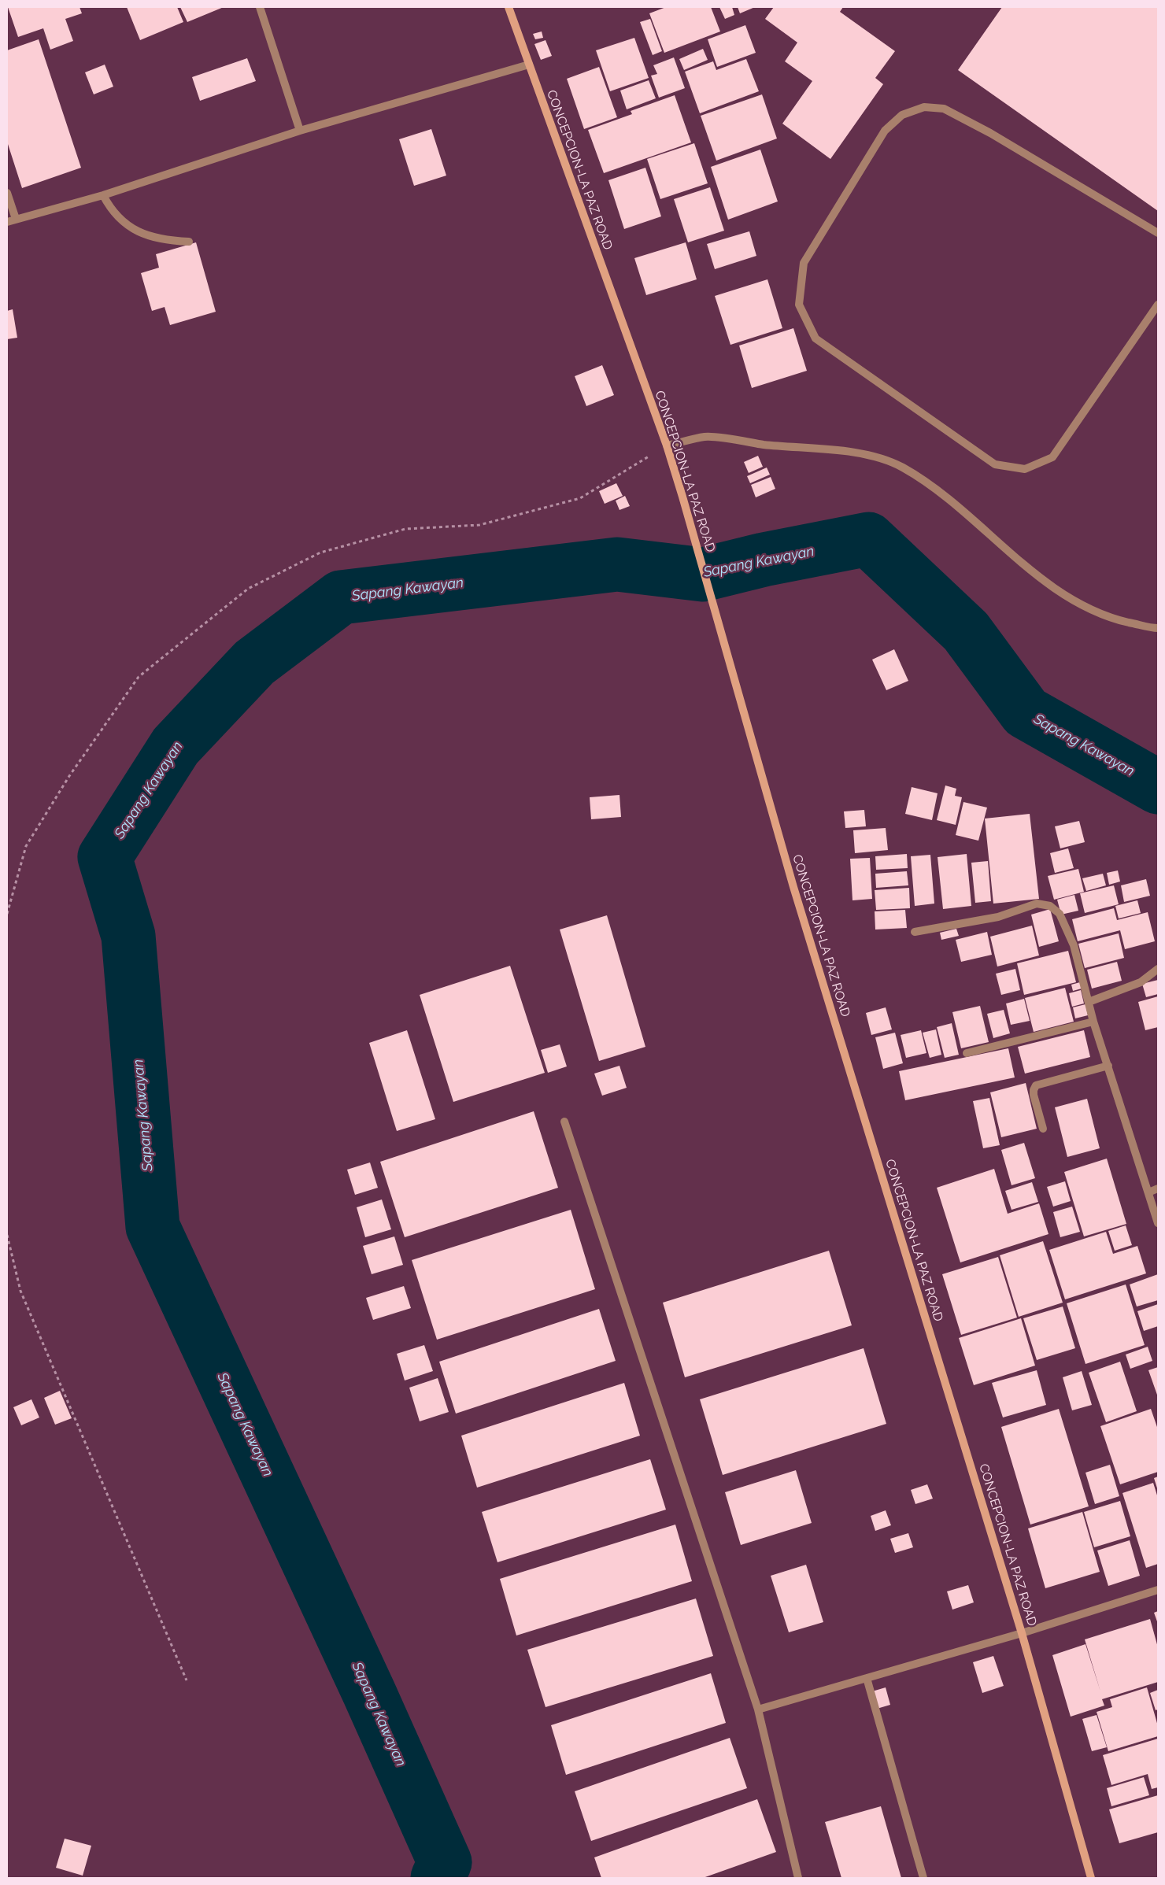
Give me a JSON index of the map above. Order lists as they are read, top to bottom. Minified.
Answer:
{"streets":{"main road":["CONCEPCION-LA PAZ ROAD"]},"water":["Sapang Kawayan"]}
